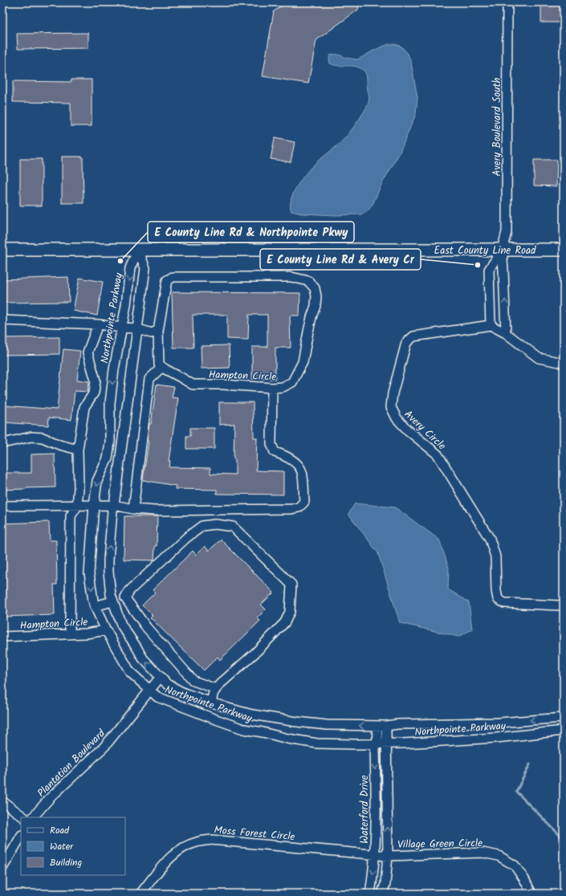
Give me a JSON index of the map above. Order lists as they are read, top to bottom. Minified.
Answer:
{"streets":{"main road":["East County Line Road"],"street":["Avery Boulevard South","Northpointe Parkway","Hampton Circle","Avery Circle","Plantation Boulevard","Waterford Drive","Moss Forest Circle","Village Green Circle"]},"crossings":[["Avery Boulevard South","East County Line Road"],["East County Line Road","Northpointe Parkway"],["Northpointe Parkway","Hampton Circle"],["Northpointe Parkway","Plantation Boulevard"],["Northpointe Parkway","Waterford Drive"],["Waterford Drive","Moss Forest Circle"],["Moss Forest Circle","Village Green Circle"]],"places":["E County Line Rd & Northpointe Pkwy","E County Line Rd & Avery Cr"],"legend":["Road","Water","Building"]}
